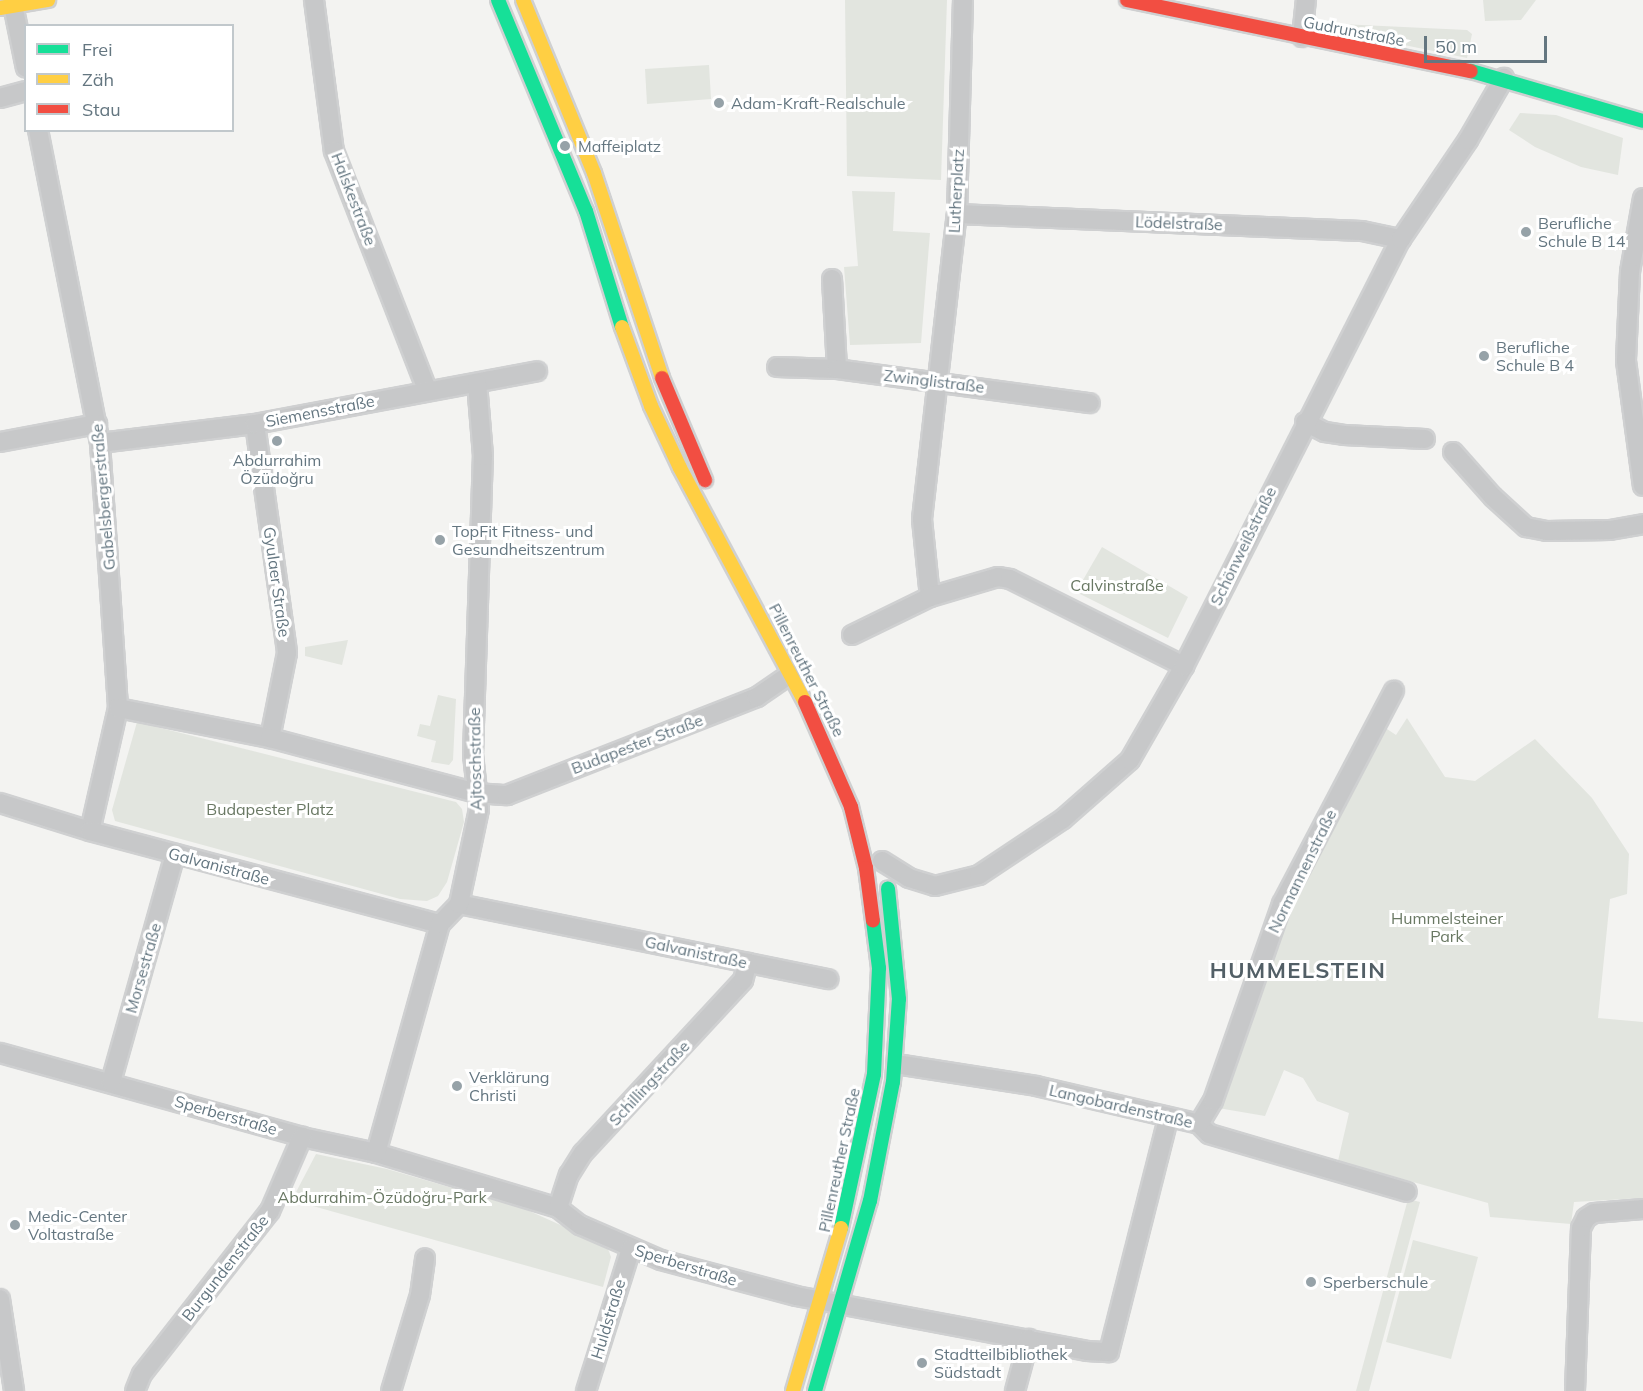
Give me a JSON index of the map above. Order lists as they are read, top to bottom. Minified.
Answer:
{"streets":{"main road":["Gudrunstraße","Pillenreuther Straße"],"street":["Lutherplatz","Halskestraße","Lödelstraße","Zwinglistraße","Siemensstraße","Gabelsbergerstraße","Schönweißstraße","Gyulaer Straße","Budapester Straße","Ajtoschstraße","Galvanistraße","Normannenstraße","Morsestraße","Schillingstraße","Langobardenstraße","Sperberstraße","Burgundenstraße","Huldstraße"]},"crossings":[["Gudrunstraße","Schönweißstraße"],["Lutherplatz","Lödelstraße"],["Lutherplatz","Zwinglistraße"],["Halskestraße","Siemensstraße"],["Lödelstraße","Schönweißstraße"],["Siemensstraße","Gabelsbergerstraße"],["Siemensstraße","Gyulaer Straße"],["Siemensstraße","Ajtoschstraße"],["Gabelsbergerstraße","Galvanistraße"],["Pillenreuther Straße","Budapester Straße"],["Pillenreuther Straße","Sperberstraße"],["Budapester Straße","Ajtoschstraße"],["Ajtoschstraße","Galvanistraße"],["Galvanistraße","Morsestraße"],["Galvanistraße","Schillingstraße"],["Normannenstraße","Langobardenstraße"],["Morsestraße","Sperberstraße"],["Schillingstraße","Sperberstraße"],["Langobardenstraße","Sperberstraße"],["Sperberstraße","Burgundenstraße"],["Sperberstraße","Huldstraße"]],"districts":["HUMMELSTEIN"],"parks":["Calvinstraße","Budapester Platz","Hummelsteiner Park","Abdurrahim-Özüdoğru-Park"],"places":["Adam-Kraft-Realschule","Maffeiplatz","Berufliche Schule B 14","Berufliche Schule B 4","Abdurrahim Özüdoğru","TopFit Fitness- und Gesundheitszentrum","Verklärung Christi","Medic-Center Voltastraße","Sperberschule","Stadtteilbibliothek Südstadt"],"legend":["Frei","Zäh","Stau"],"scale_bar":"50 m"}
